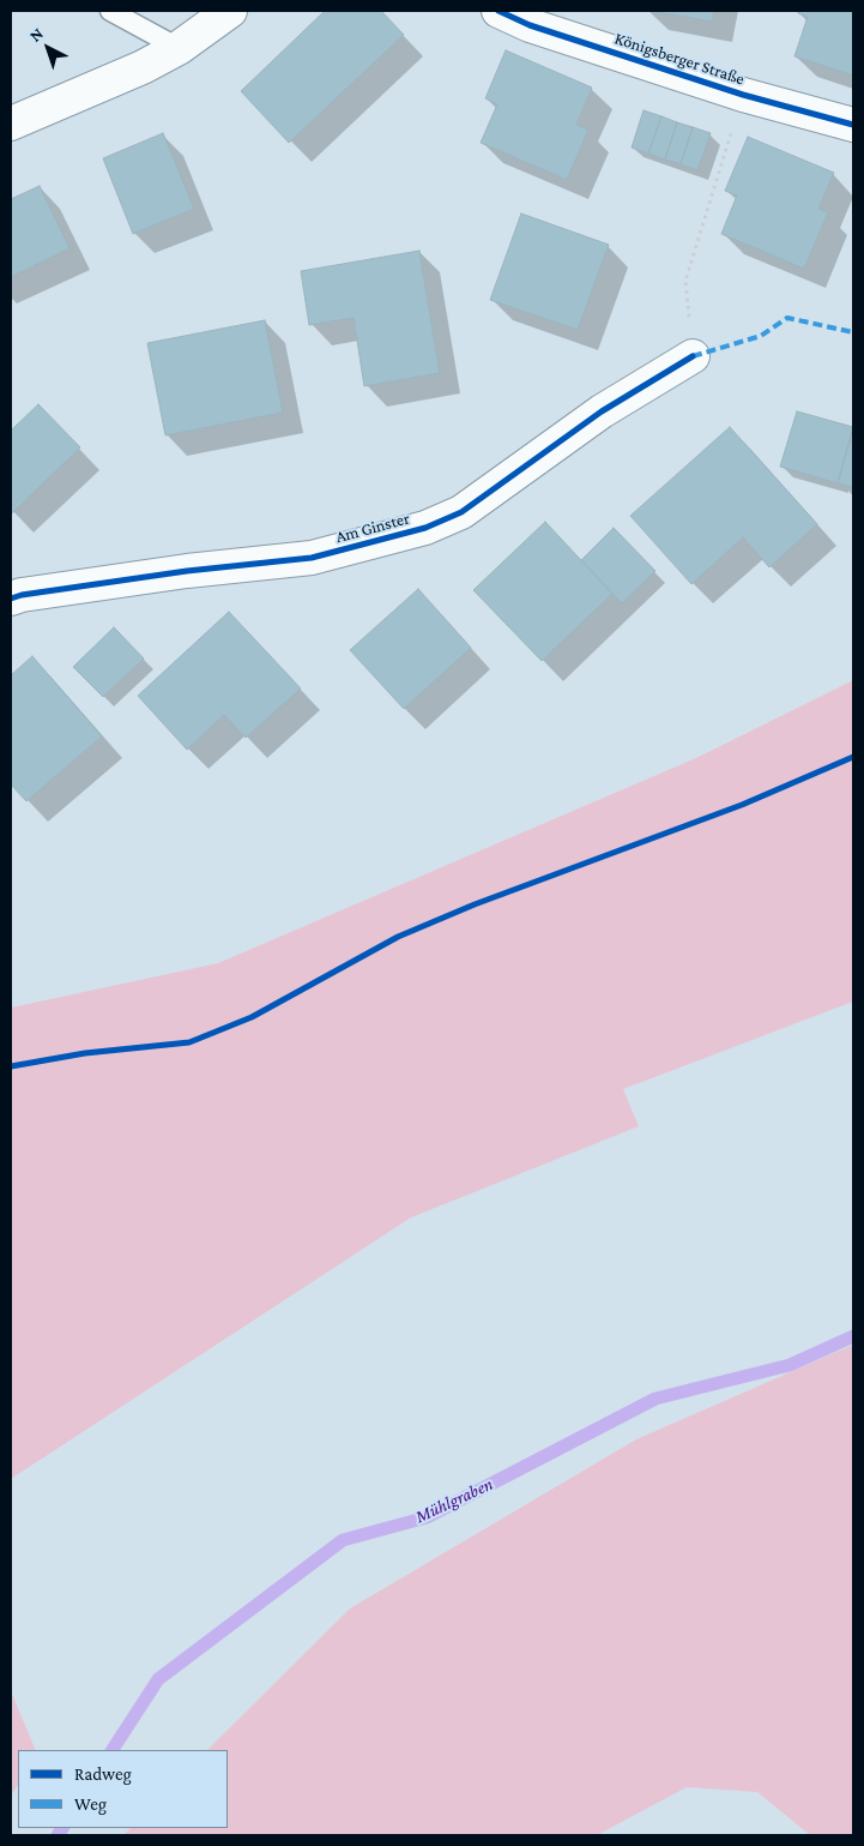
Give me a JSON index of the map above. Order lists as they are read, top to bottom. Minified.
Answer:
{"streets":{"street":["Königsberger Straße","Am Ginster"]},"water":["Mühlgraben"],"legend":["Radweg","Weg"],"north":"top left"}
